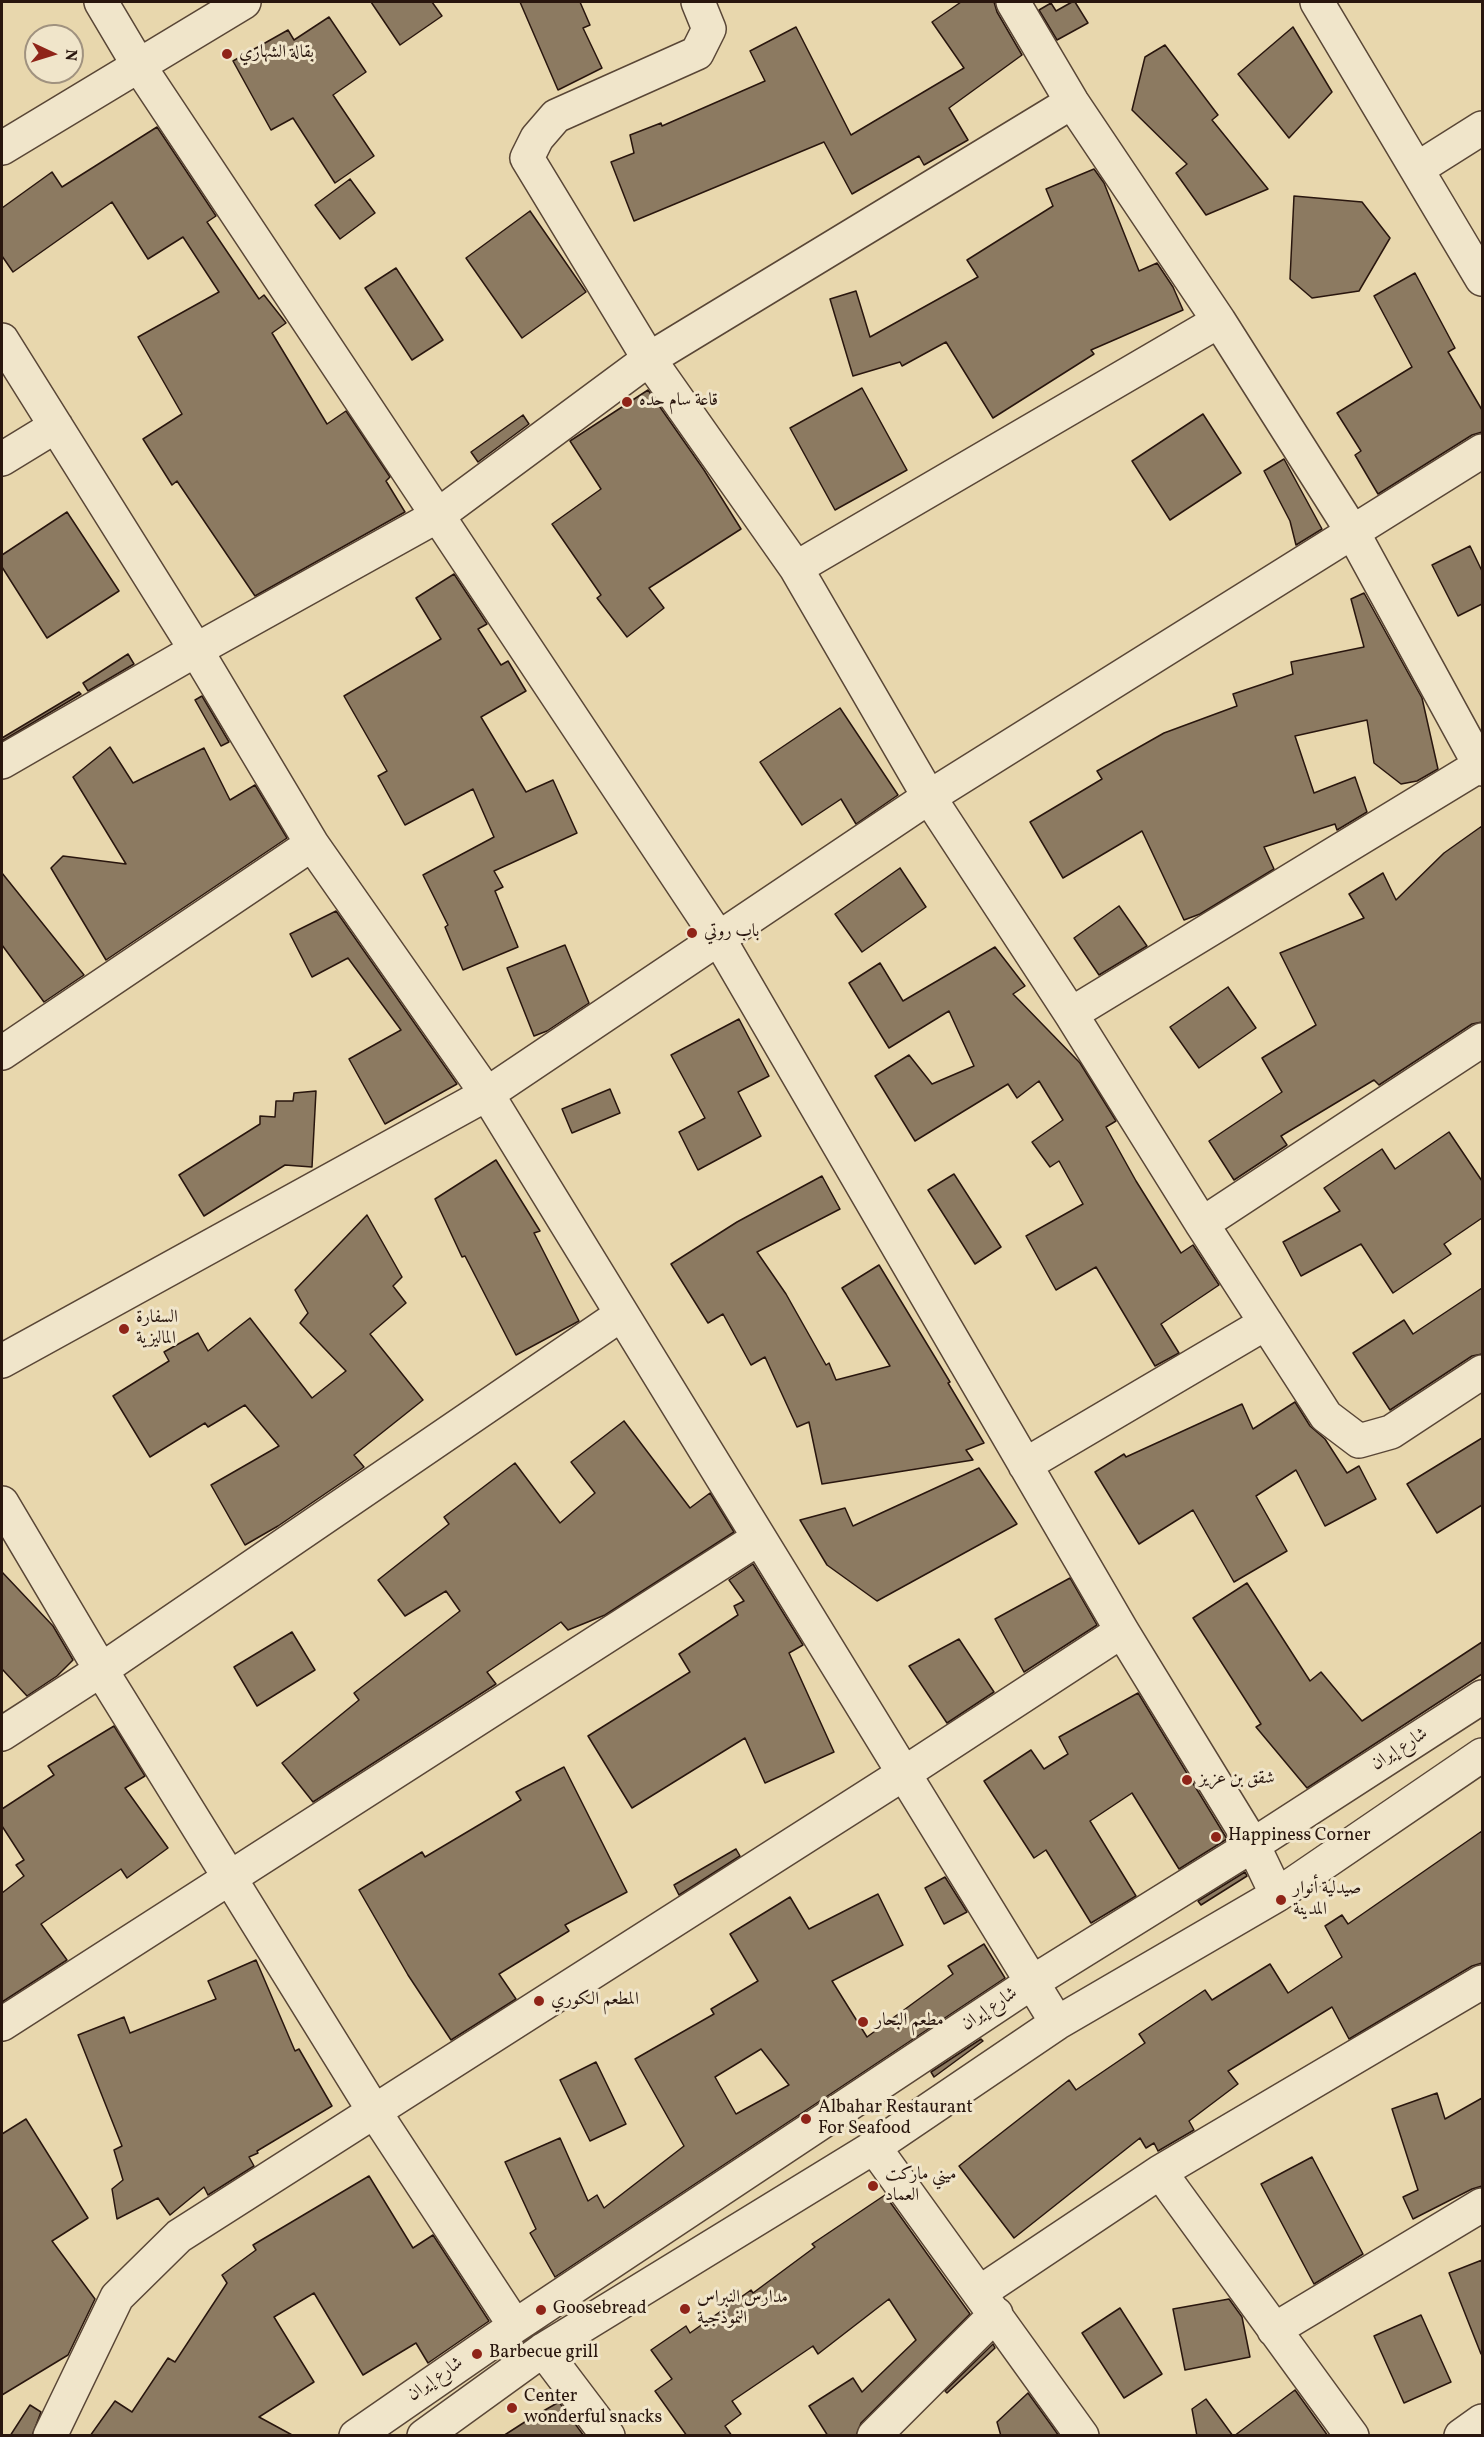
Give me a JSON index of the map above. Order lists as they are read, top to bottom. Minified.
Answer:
{"streets":{"street":["شارع إيران"]},"places":["بقالة الشهاري","قاعة سام حده","باب روتي","السفارة الماليزية","شقق بن عزيز","Happiness Corner","صيدلية أنوار المدينة","المطعم الكوري","مطعم البحار","Albahar Restaurant For Seafood","ميني ماركت العماد","مدارس النبراس النموذجية","Goosebread","Barbecue grill","Center wonderful snacks"],"north":"right"}
